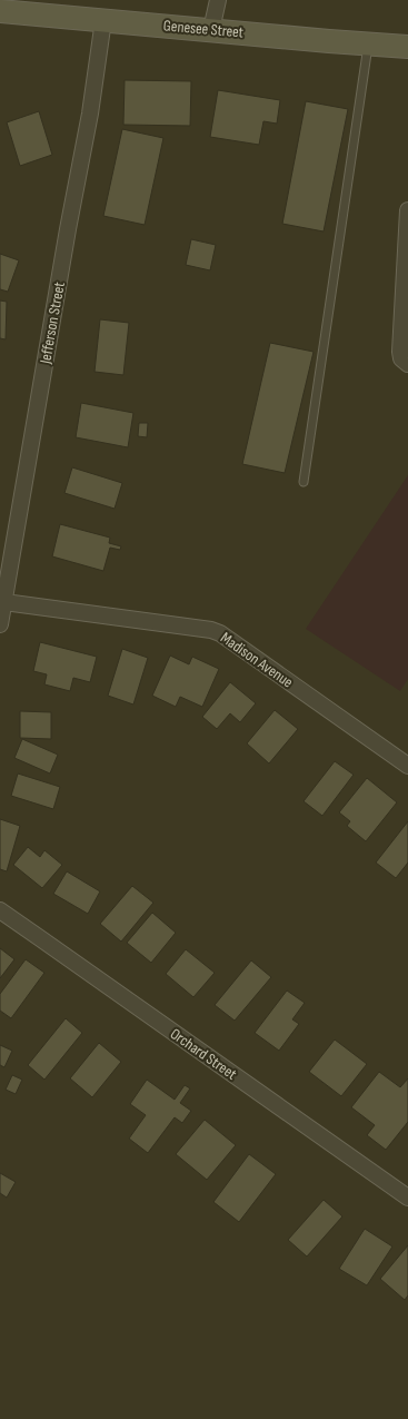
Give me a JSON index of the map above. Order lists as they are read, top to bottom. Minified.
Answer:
{"streets":{"main road":["Genesee Street"],"street":["Jefferson Street","Madison Avenue","Orchard Street"]},"crossings":[["Genesee Street","Jefferson Street"],["Jefferson Street","Madison Avenue"]]}
